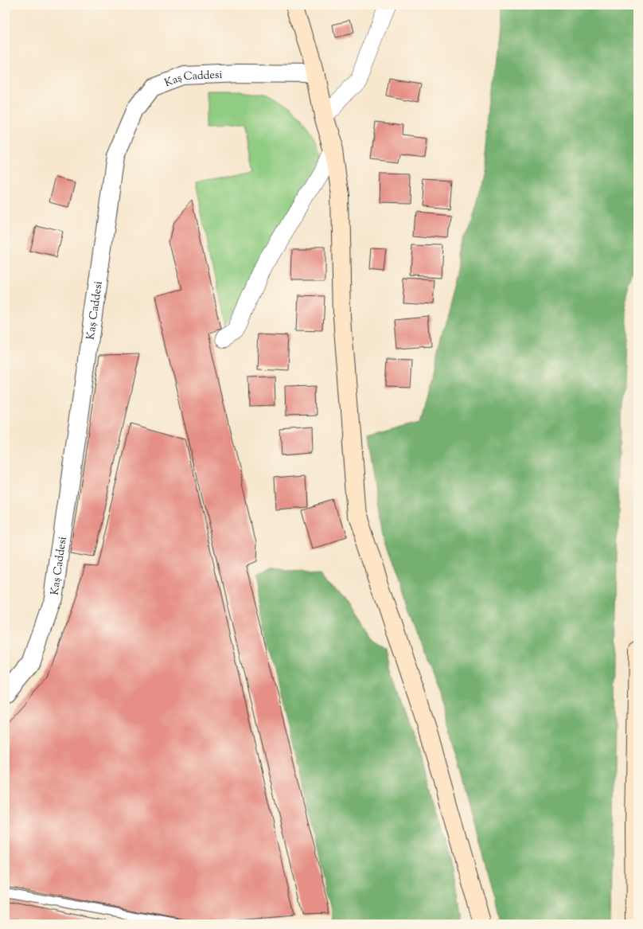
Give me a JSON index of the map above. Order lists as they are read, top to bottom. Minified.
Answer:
{"streets":{"street":["Kaş Caddesi"]}}
